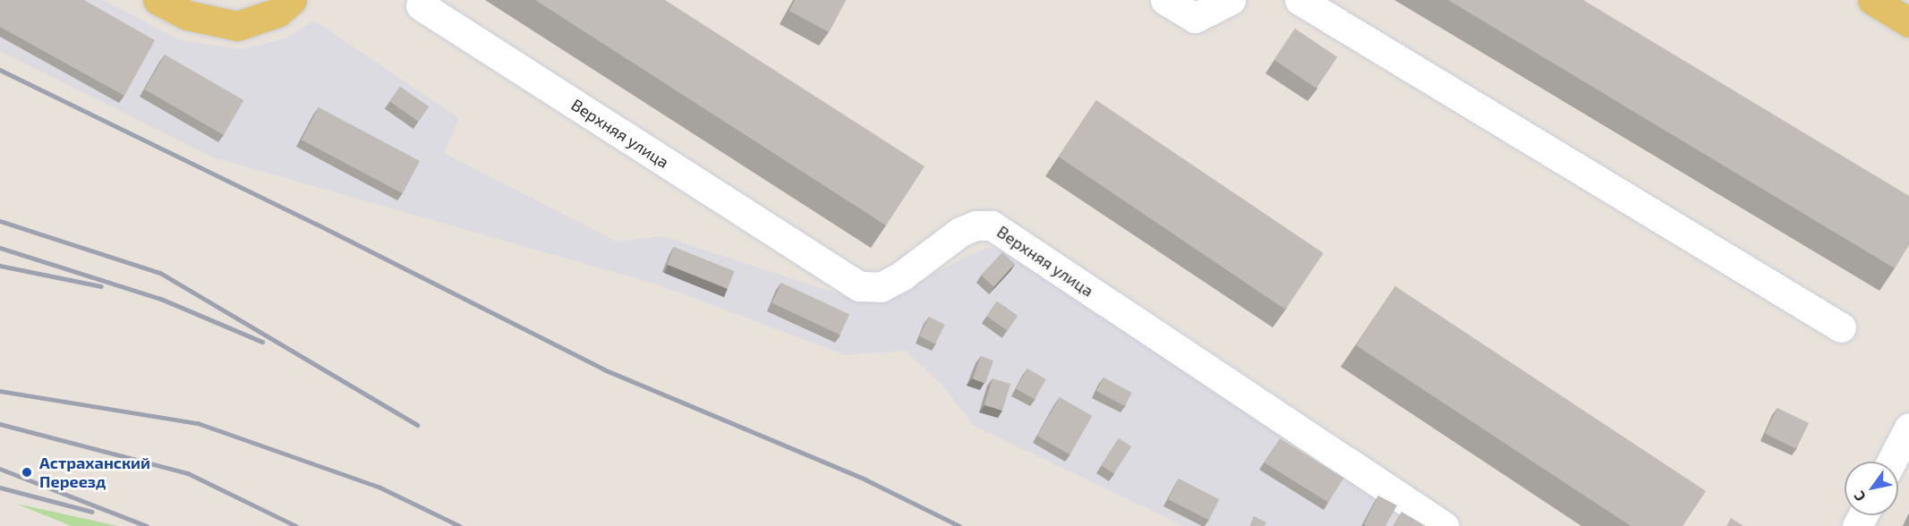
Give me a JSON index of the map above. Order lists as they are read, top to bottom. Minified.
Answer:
{"streets":{"street":["Верхняя улица"]},"places":["Астраханский Переезд"],"north":"bottom left"}
